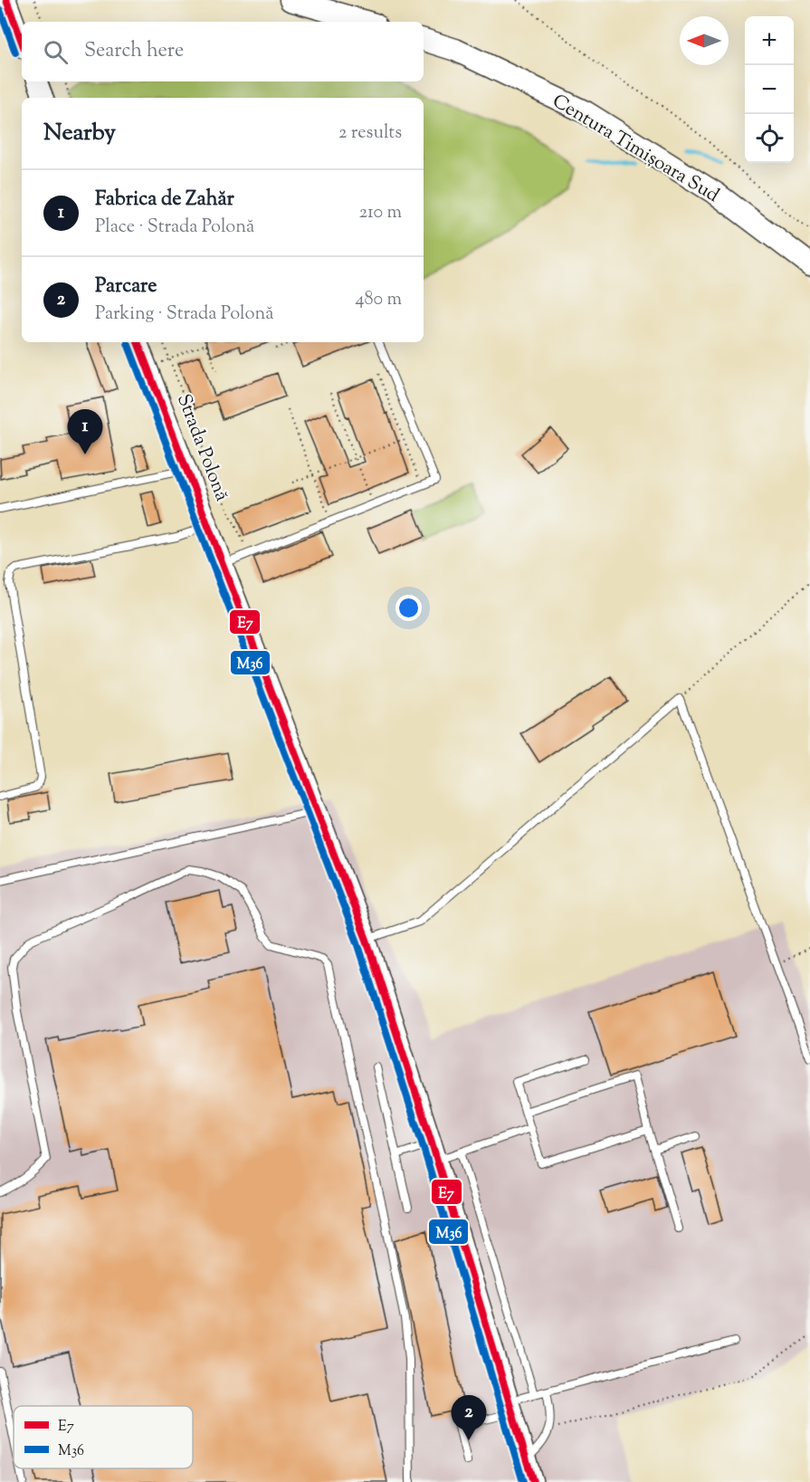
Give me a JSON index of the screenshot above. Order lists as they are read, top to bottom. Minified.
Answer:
{"streets":{"main road":["Centura Timișoara Sud","Strada Polonă"]},"lines":["transit line E7","transit line M36"],"legend":["E7","M36"],"north":"left","page":{"map_buttons":["+","−"],"search":"Search here","heading":["Nearby","2 results"],"list":[{"mark":"1","name":"Fabrica de Zahăr","note":"Place · Strada Polonă","value":"210 m"},{"mark":"2","name":"Parcare","note":"Parking · Strada Polonă","value":"480 m"}],"pins":["1","2"]}}
